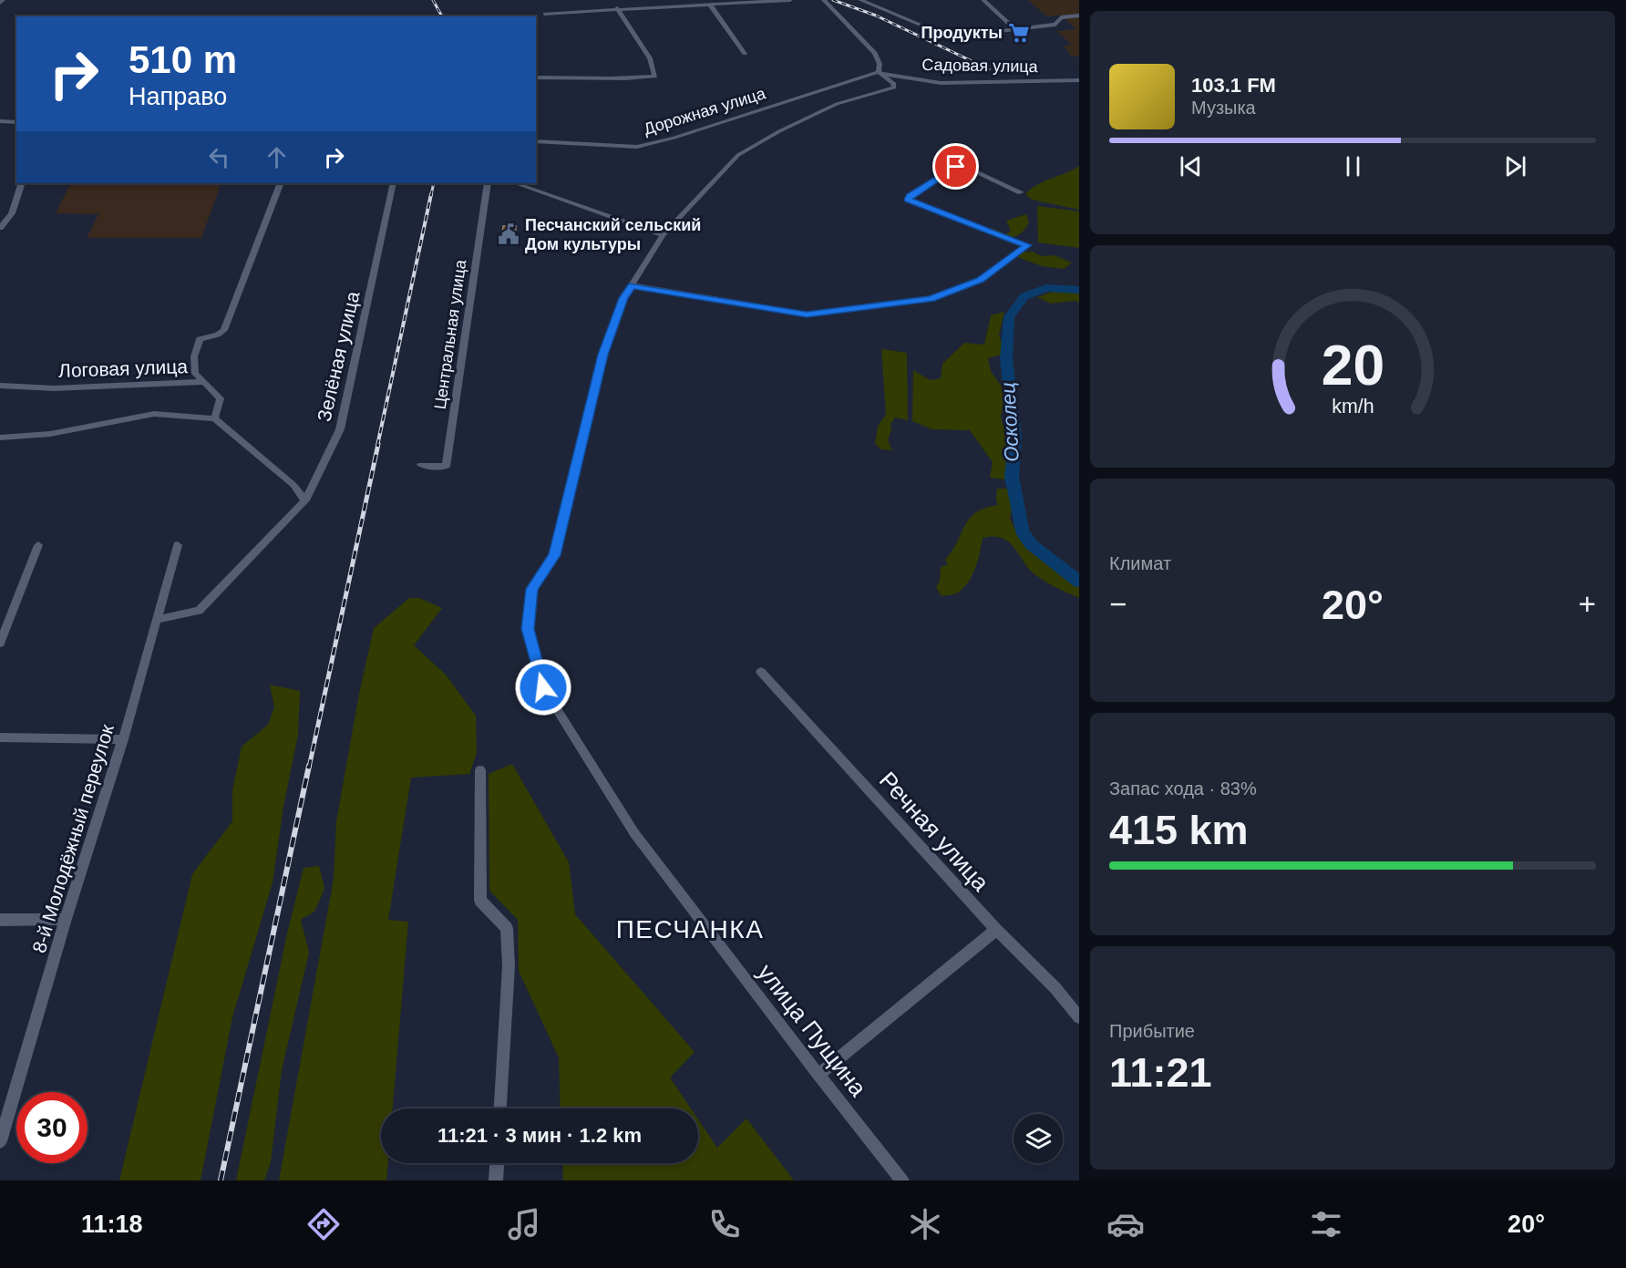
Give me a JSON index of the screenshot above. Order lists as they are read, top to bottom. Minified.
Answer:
{"streets":{"street":["Садовая улица","Дорожная улица","Центральная улица","Зелёная улица","Логовая улица","Речная улица","8-й Молодёжный переулок","улица Пущина"]},"crossings":[["Садовая улица","Дорожная улица"],["Зелёная улица","8-й Молодёжный переулок"]],"districts":["ПЕСЧАНКА"],"water":["Осколец"],"places":{"supermarket":["Продукты"],"public building":["Песчанский сельский Дом культуры"]},"page":{"turn":["510 m","Направо"],"song":["103.1 FM","Музыка"],"tile":["Климат",["Запас хода · 83%","415 km"],["Прибытие","11:21"]],"heat":["−","20°","+"],"limit":"30","trip":"11:21 · 3 мин · 1.2 km","tabs":["11:18","20°"],"gauge":["20","km/h"]}}
